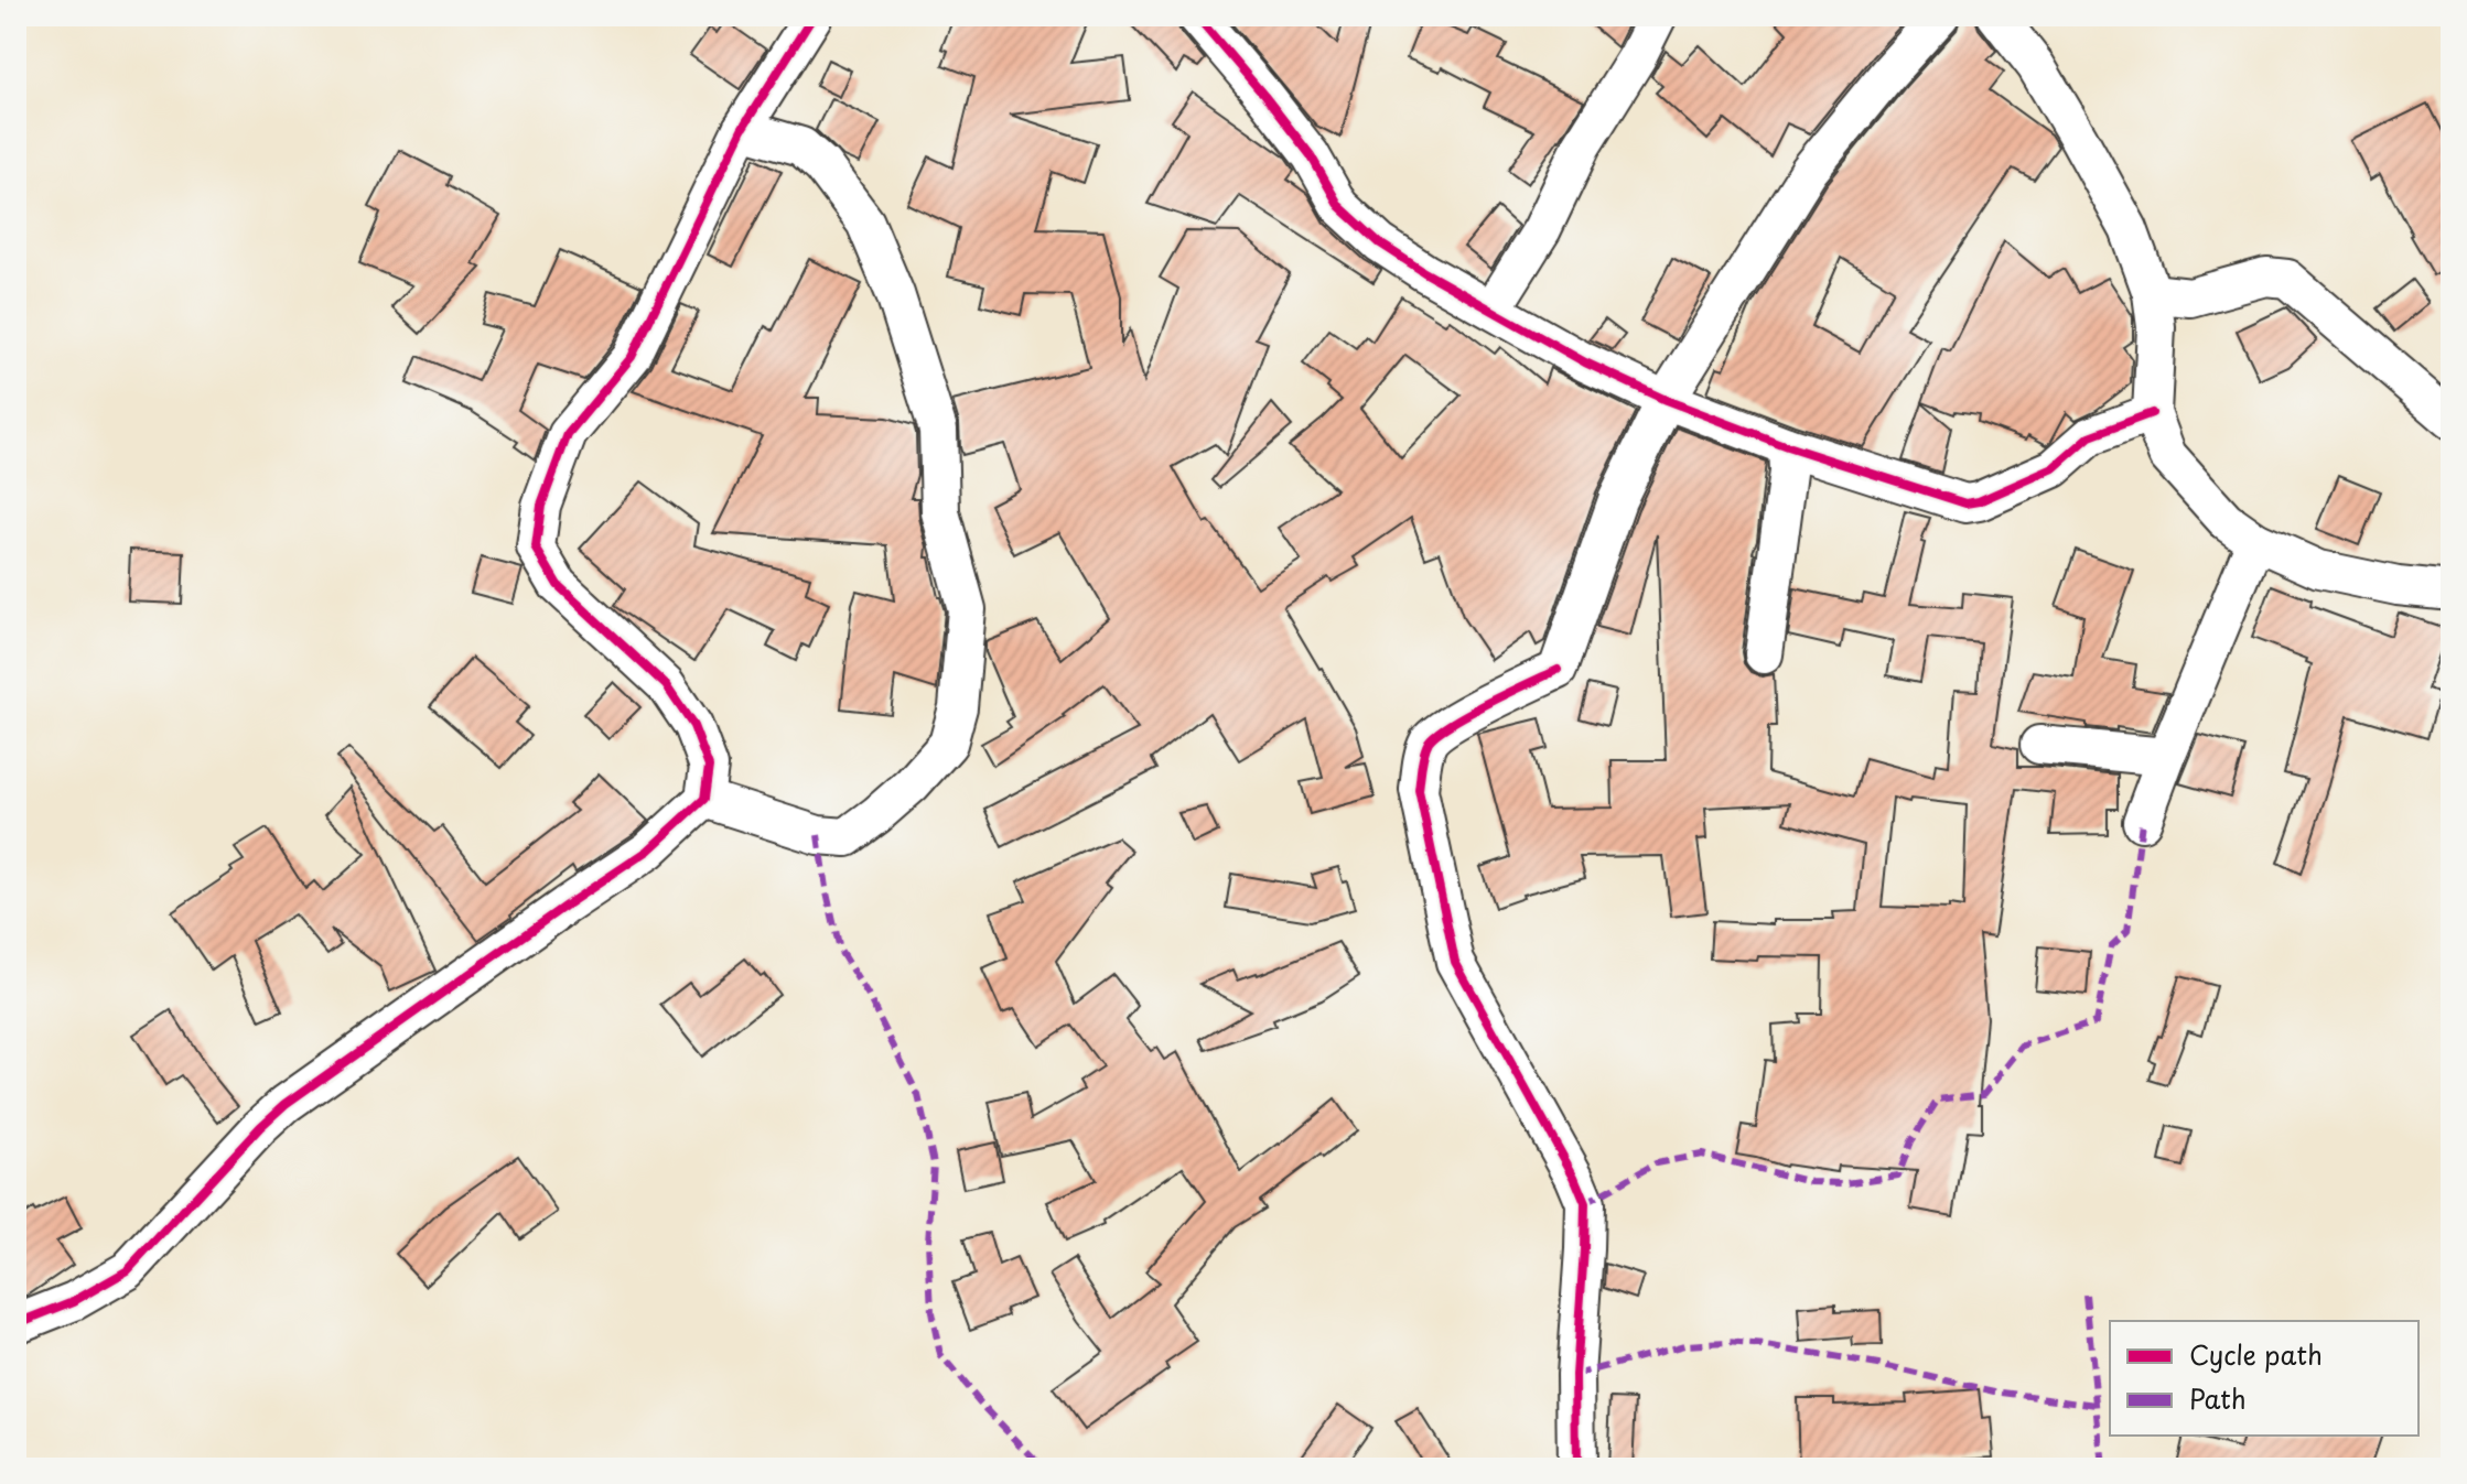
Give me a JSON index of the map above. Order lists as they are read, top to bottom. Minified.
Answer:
{"legend":["Cycle path","Path"]}
